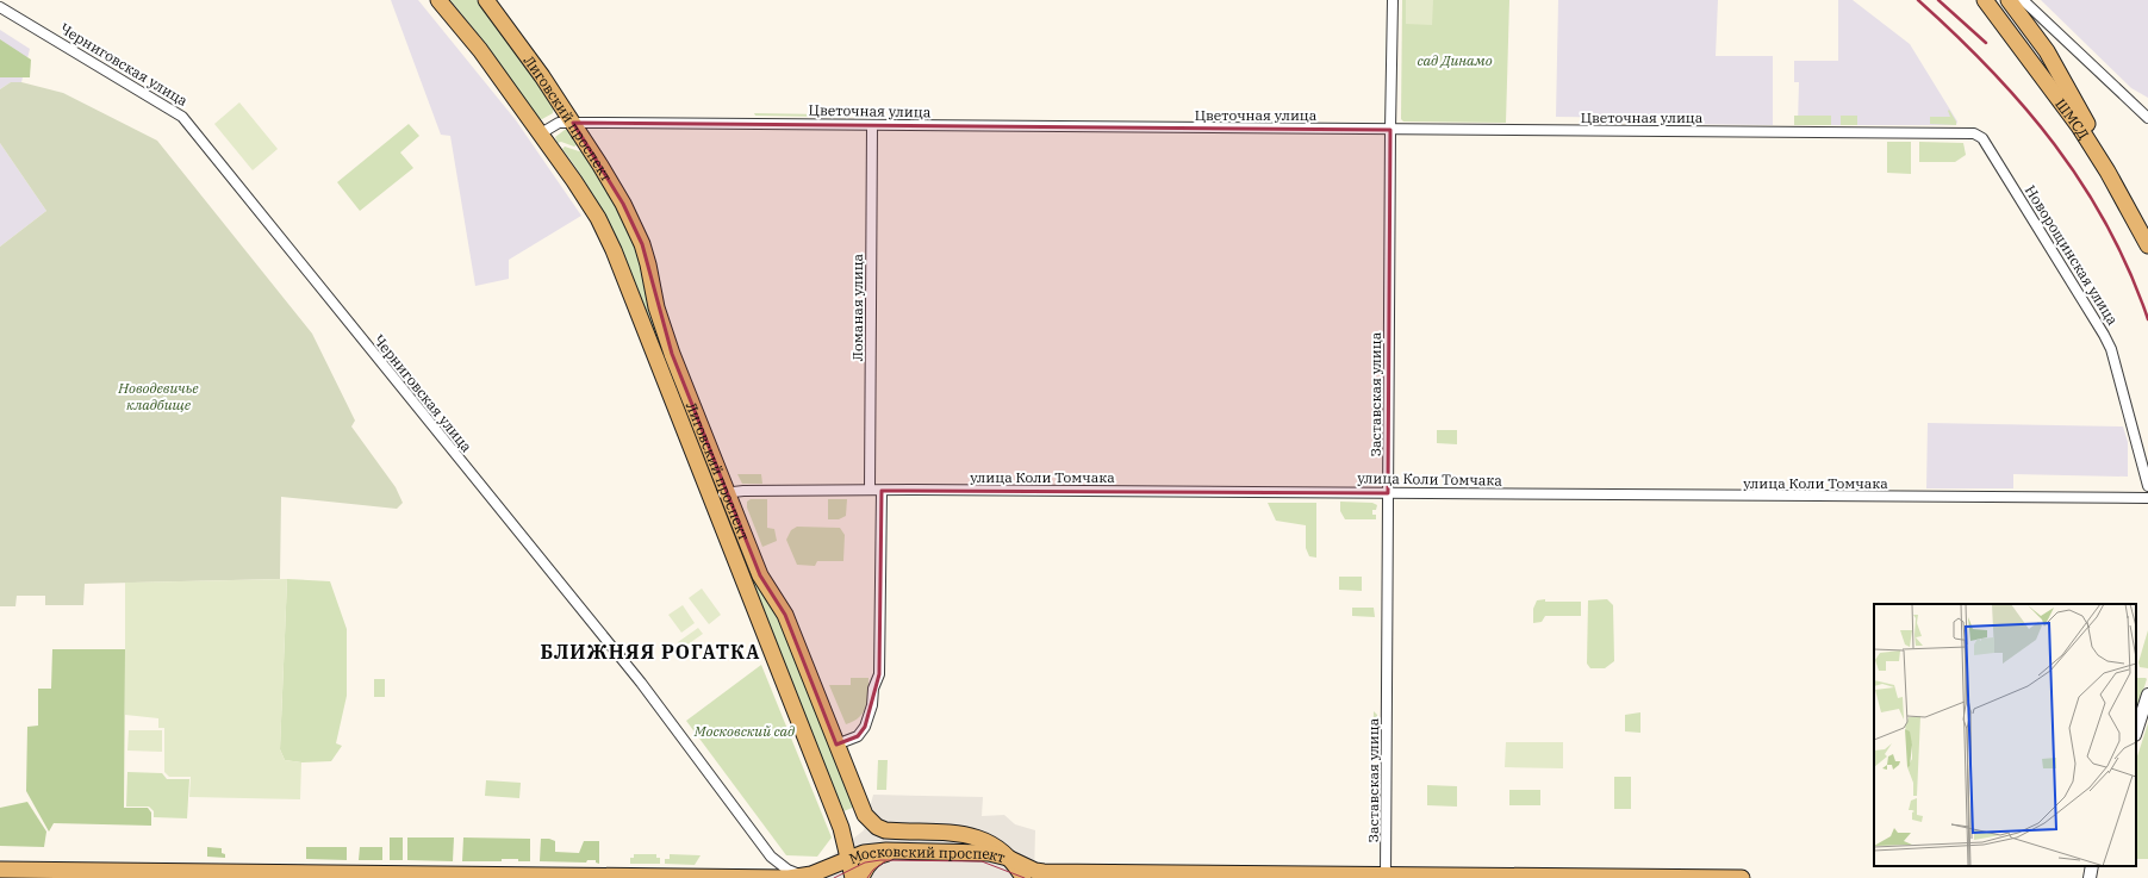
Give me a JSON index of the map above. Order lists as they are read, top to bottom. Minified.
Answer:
{"streets":{"main road":["Лиговский проспект","ШМСД","Московский проспект"],"street":["Черниговская улица","Цветочная улица","Новорощинская улица","Ломаная улица","Заставская улица","улица Коли Томчака"]},"crossings":[["Черниговская улица","Московский проспект"],["Цветочная улица","Лиговский проспект"],["Цветочная улица","Новорощинская улица"],["Цветочная улица","Ломаная улица"],["Цветочная улица","Заставская улица"],["Лиговский проспект","улица Коли Томчака"],["Лиговский проспект","Московский проспект"],["Ломаная улица","улица Коли Томчака"],["Заставская улица","улица Коли Томчака"],["Заставская улица","Московский проспект"]],"districts":["БЛИЖНЯЯ РОГАТКА"],"parks":["сад Динамо","Новодевичье кладбище","Московский сад"]}
